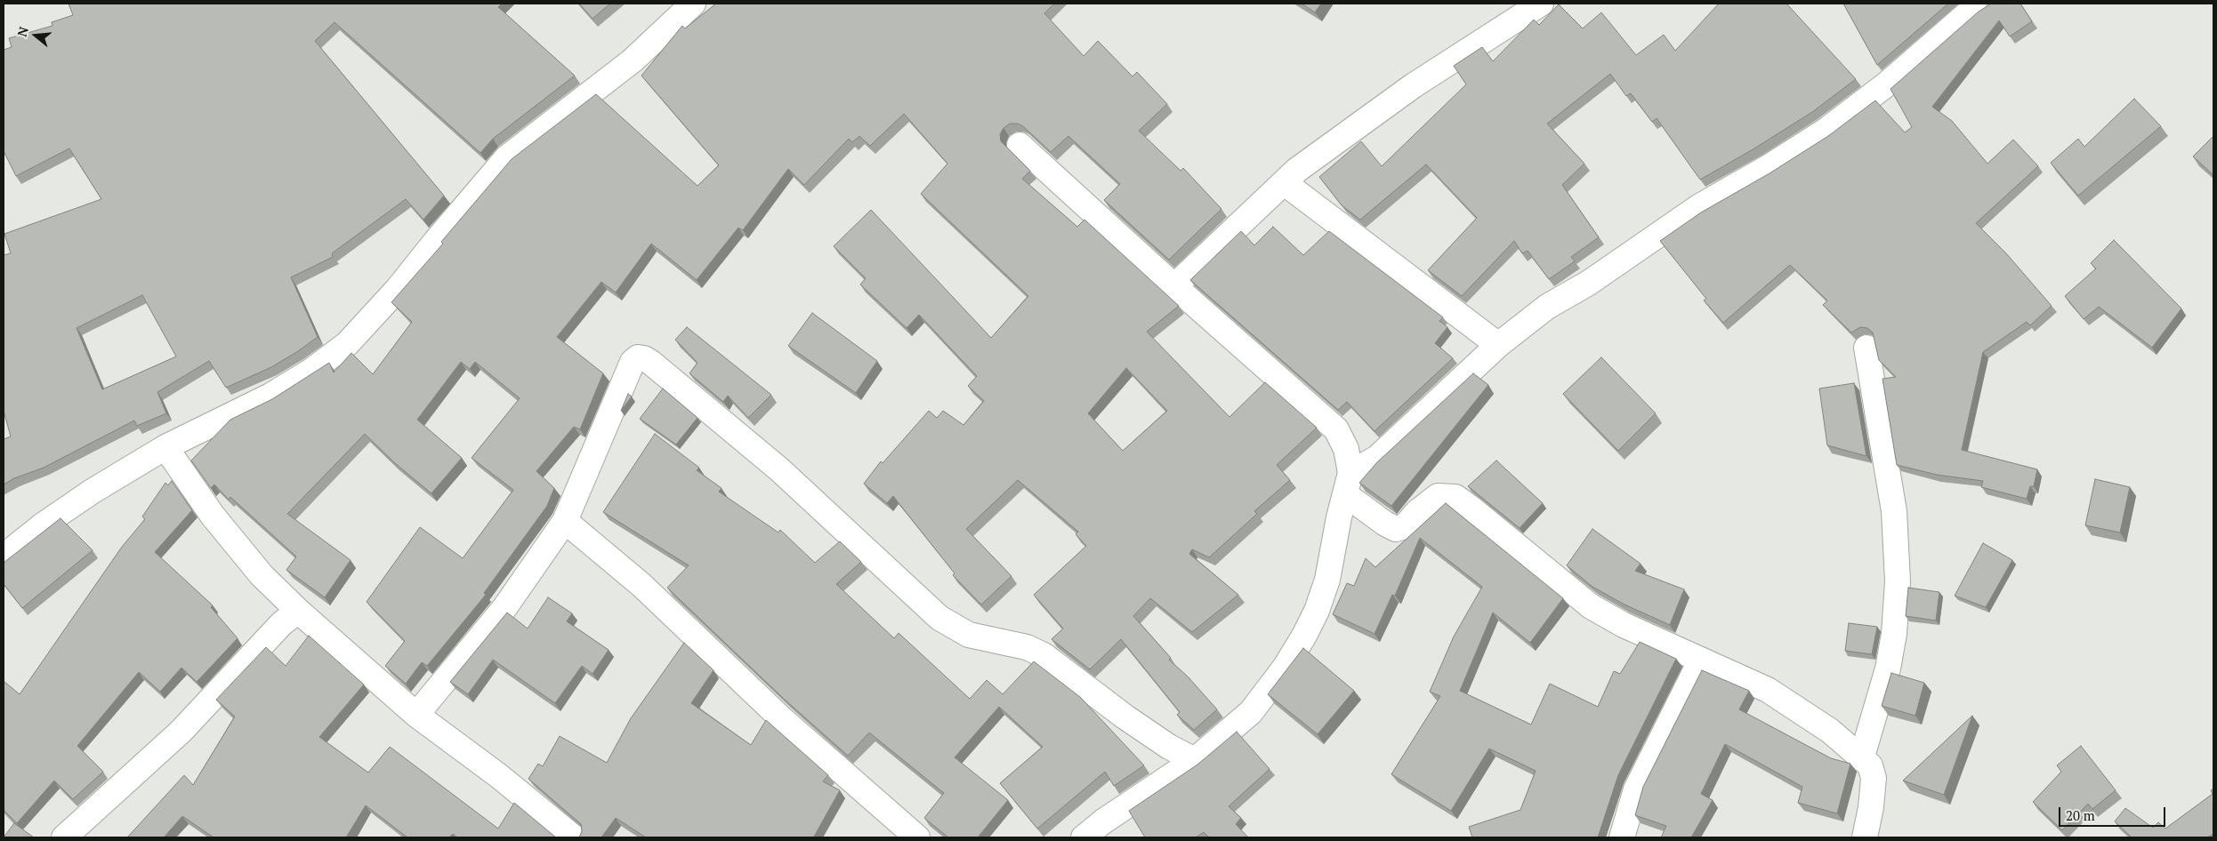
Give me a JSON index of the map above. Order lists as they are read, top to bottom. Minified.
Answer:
{"scale_bar":"20 m","north":"left"}
